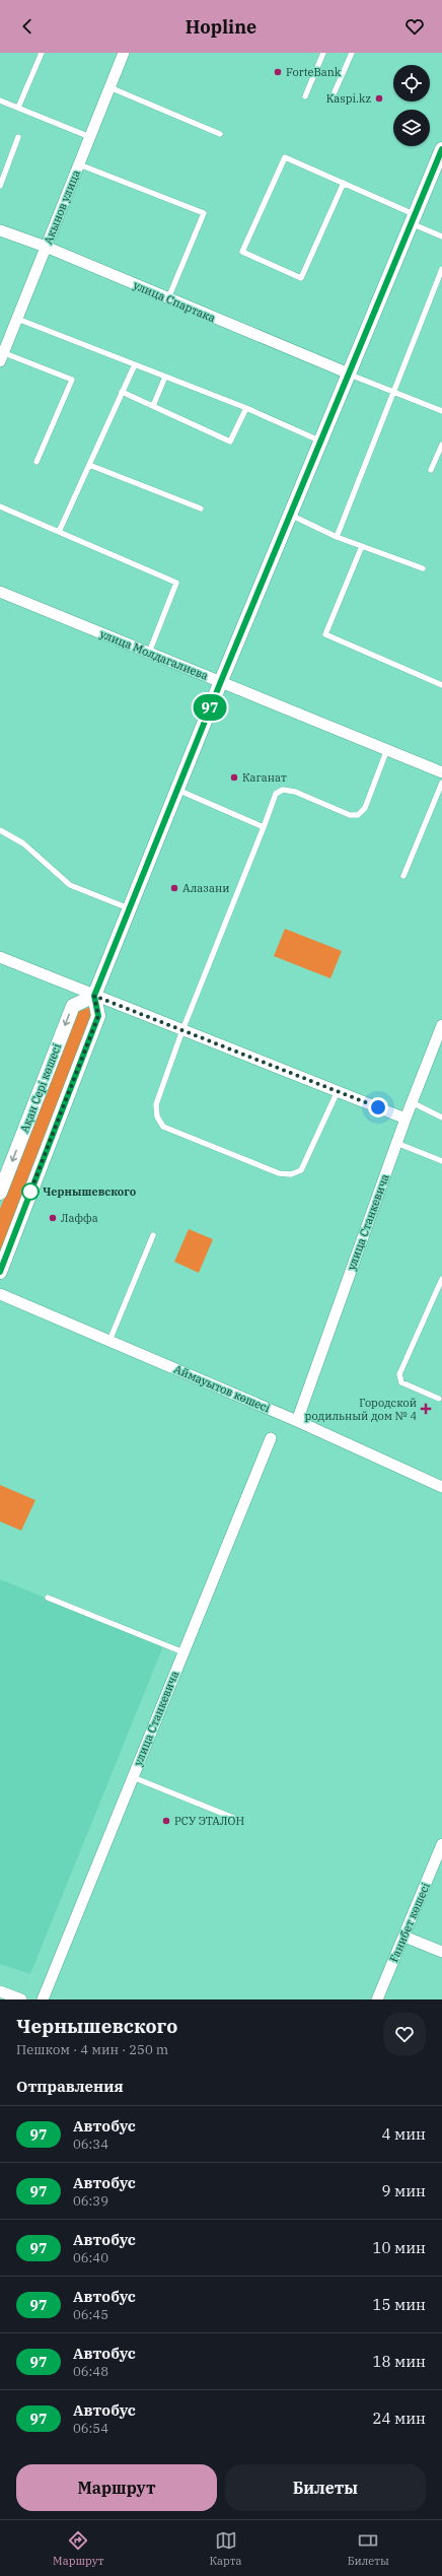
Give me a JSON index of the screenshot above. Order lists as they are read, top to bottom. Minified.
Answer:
{"streets":{"street":["Акынов улица","улица Спартака","улица Молдагалиева","Ақан Сері көшесі","улица Станкевича","Аймауытов көшесі","Ғанибет көшесі"]},"crossings":[["Акынов улица","улица Спартака"],["улица Станкевича","Аймауытов көшесі"]],"places":{"other":["ForteBank","Kaspi.kz","Каганат","Алазани","Чернышевского","Лаффа","РСУ ЭТАЛОН"],"health":["Городской родильный дом № 4"]},"lines":["bus line 97"],"page":{"header":"Hopline","on_map":"97","heading":[["Чернышевского","Пешком · 4 мин · 250 m"],"Отправления"],"list":[{"mark":"97","name":"Автобус","note":"06:34","value":"4 мин"},{"mark":"97","name":"Автобус","note":"06:39","value":"9 мин"},{"mark":"97","name":"Автобус","note":"06:40","value":"10 мин"},{"mark":"97","name":"Автобус","note":"06:45","value":"15 мин"},{"mark":"97","name":"Автобус","note":"06:48","value":"18 мин"},{"mark":"97","name":"Автобус","note":"06:54","value":"24 мин"}],"buttons":["Маршрут","Билеты"],"tabs":["Маршрут","Карта","Билеты"]}}
